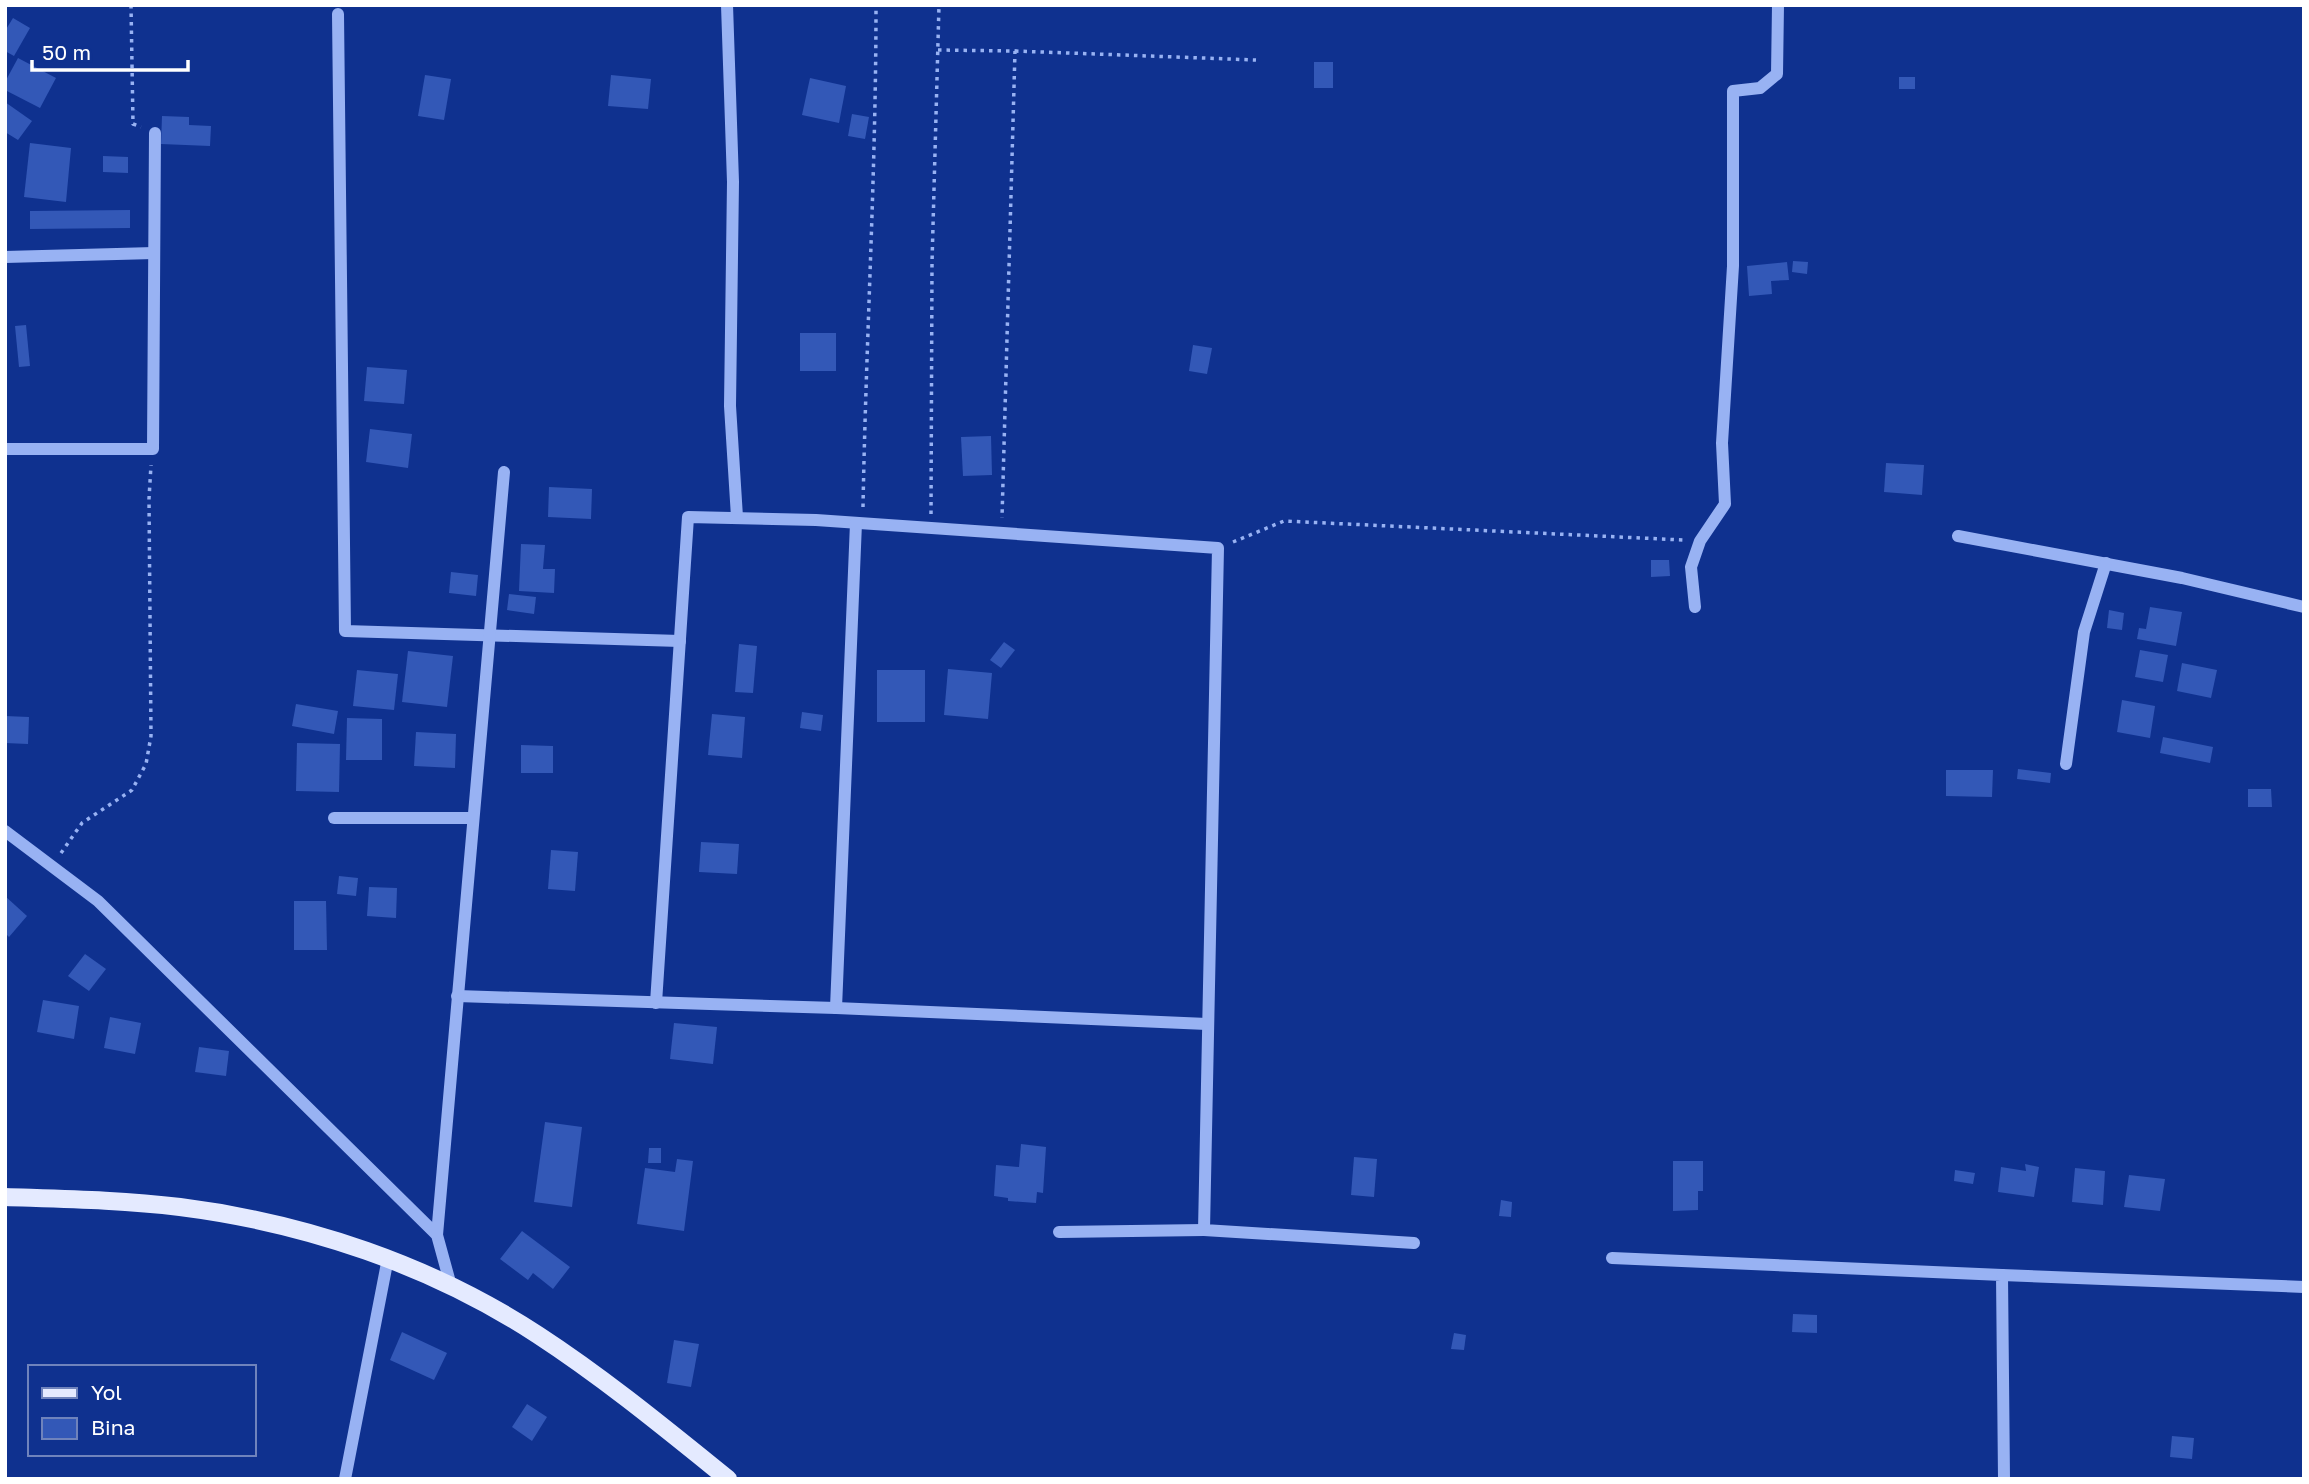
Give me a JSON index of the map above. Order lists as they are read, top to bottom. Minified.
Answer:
{"legend":["Yol","Bina"],"scale_bar":"50 m"}
